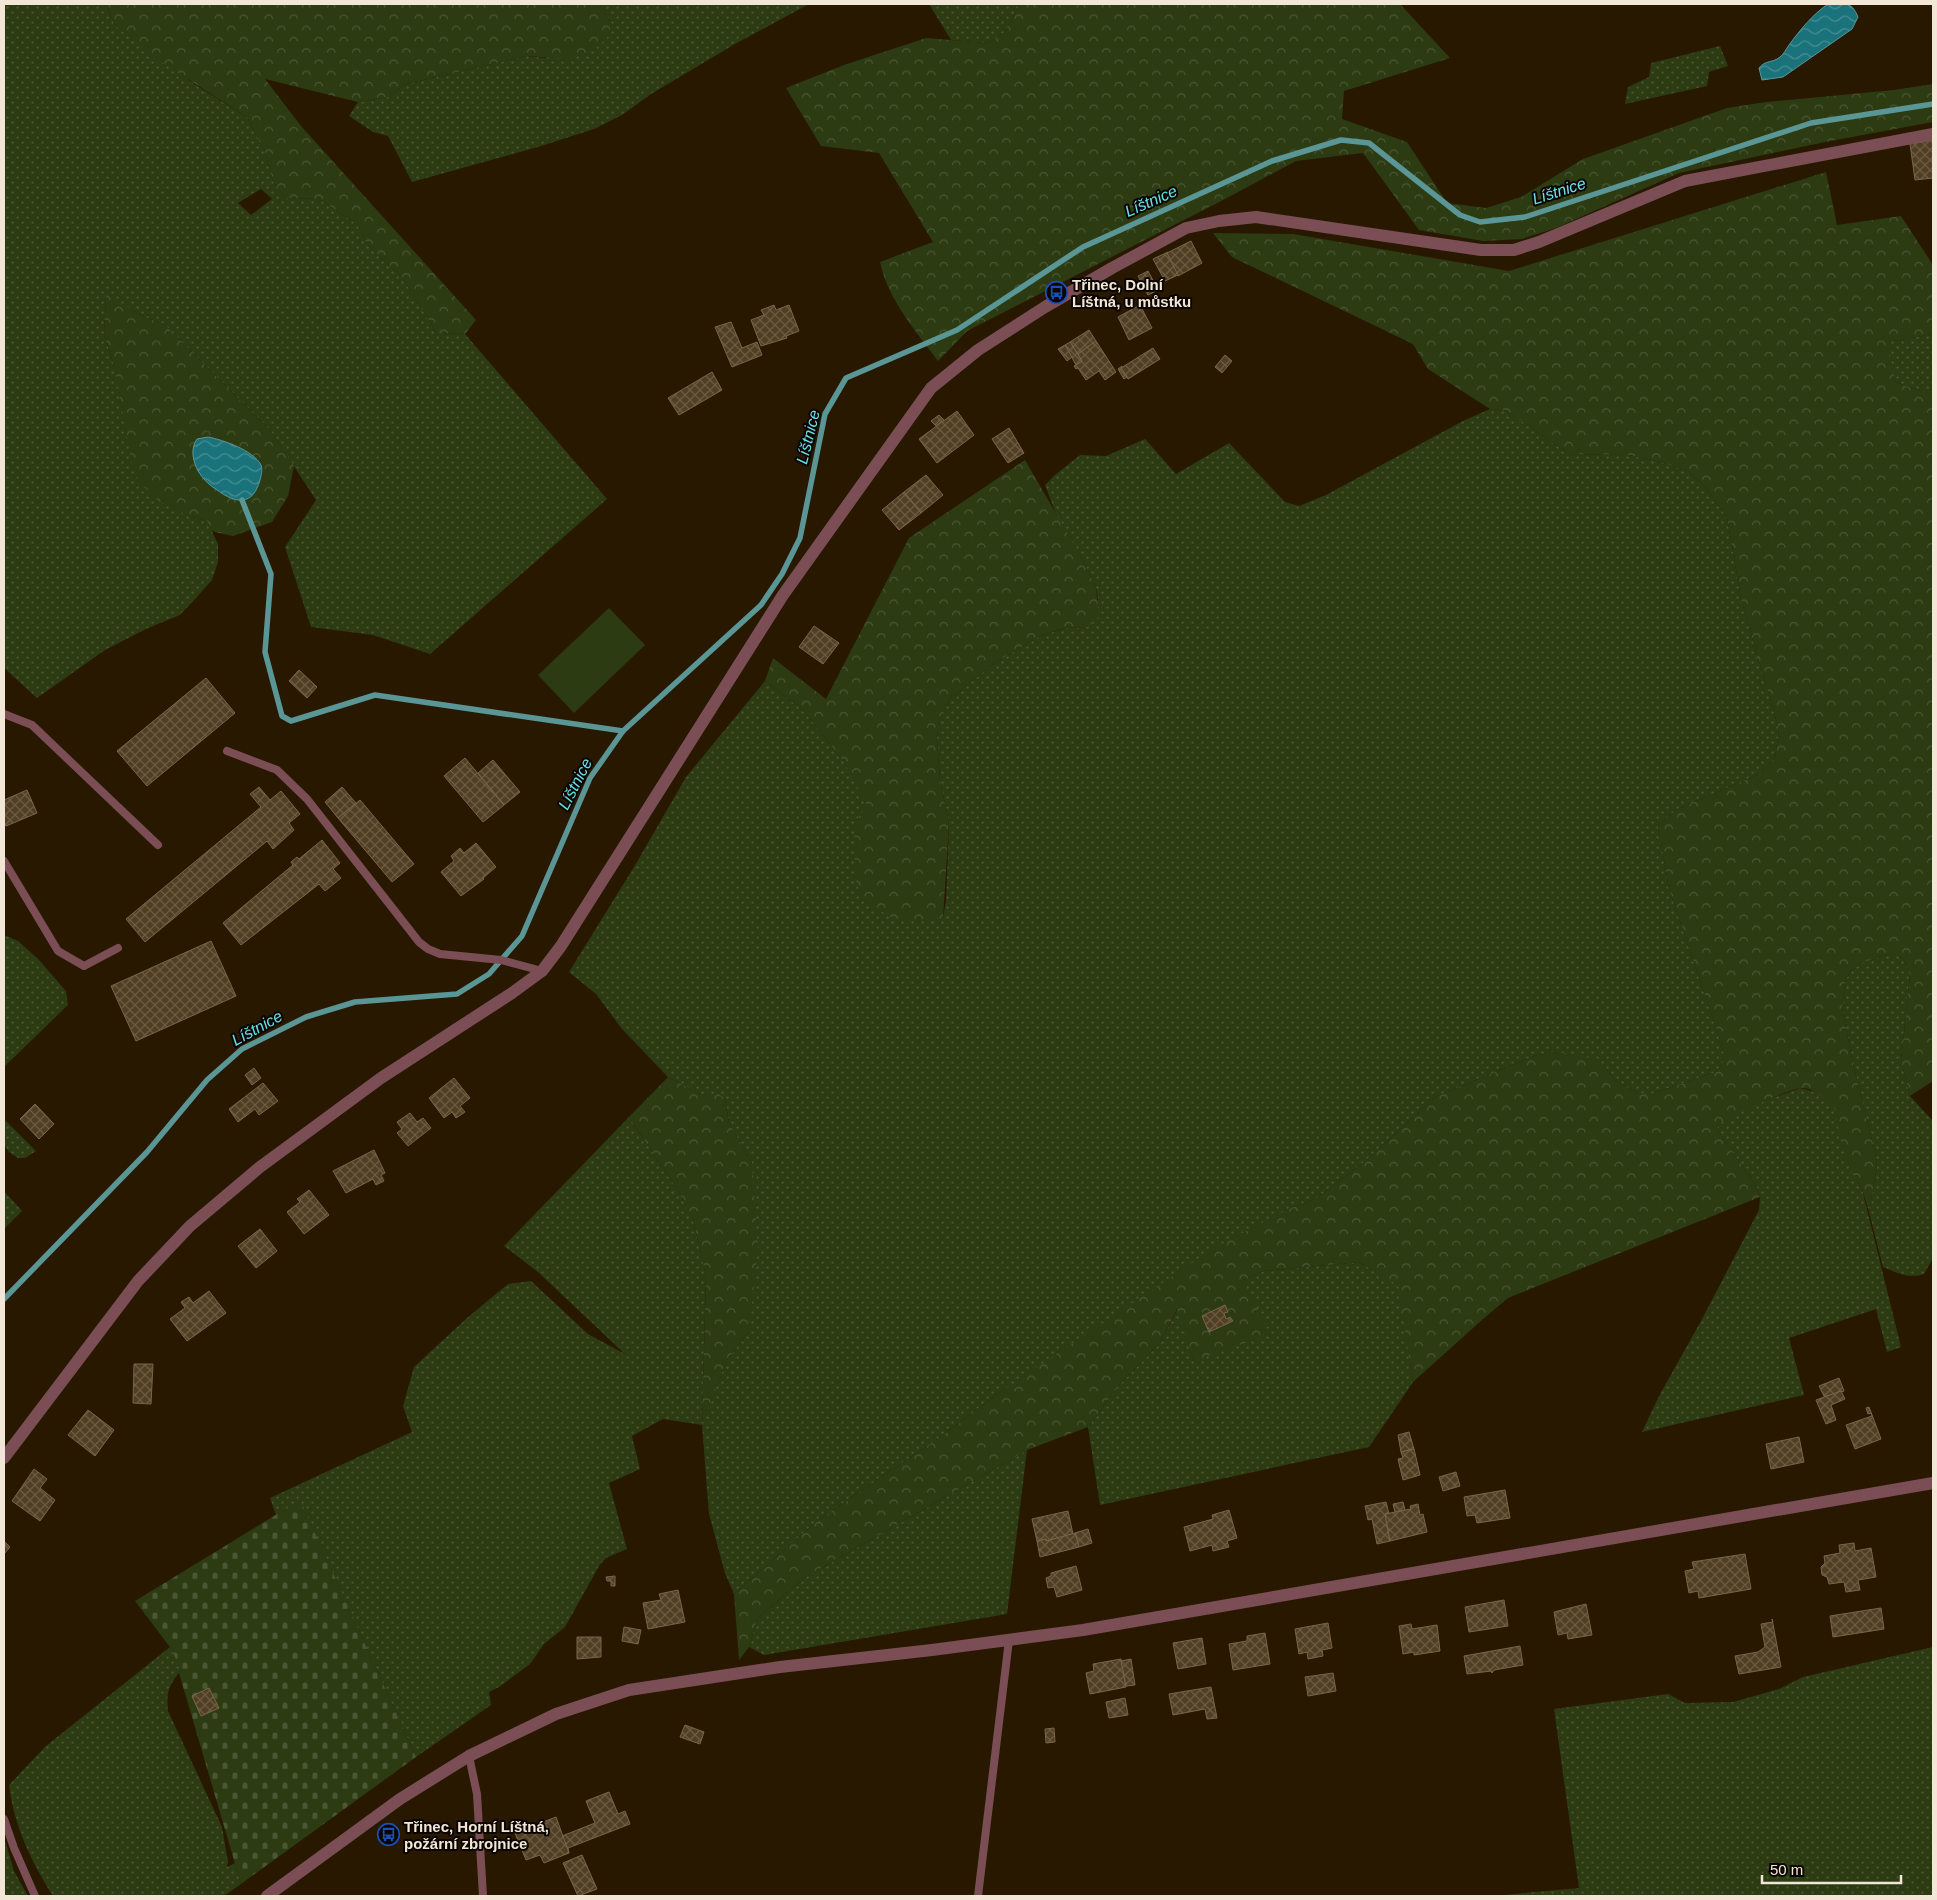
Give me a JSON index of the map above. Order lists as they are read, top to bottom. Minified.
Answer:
{"water":["Líštnice"],"places":{"bus stop":["Třinec, Dolní Líštná, u můstku","Třinec, Horní Líštná, požární zbrojnice"]},"scale_bar":"50 m"}
